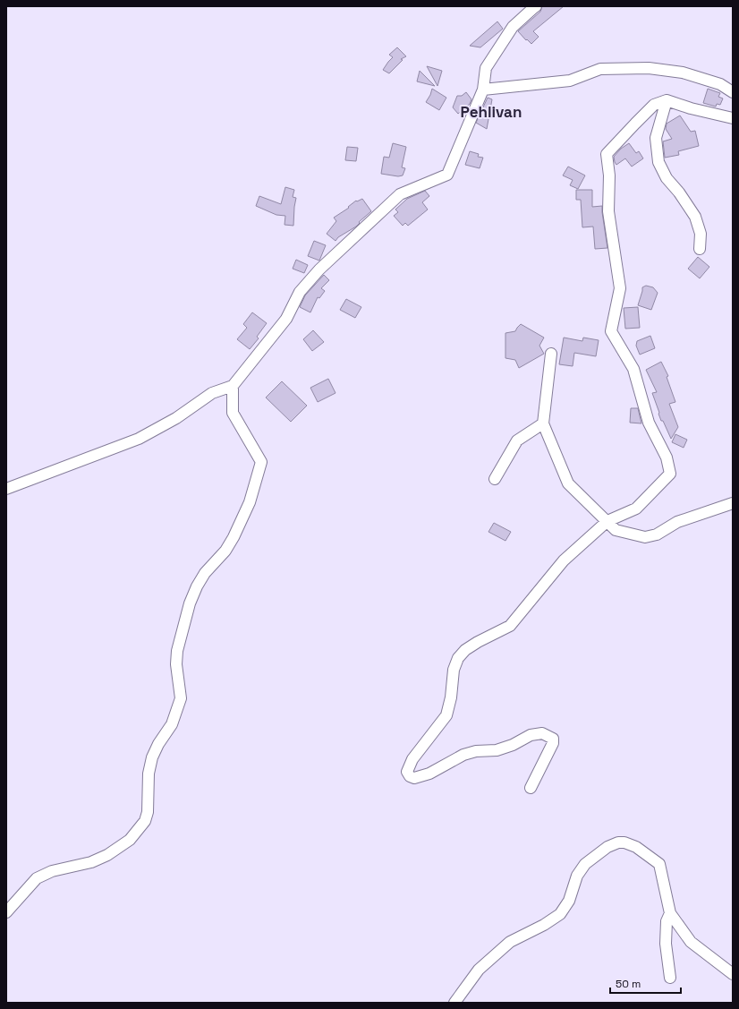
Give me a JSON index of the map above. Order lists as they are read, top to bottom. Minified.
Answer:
{"districts":["Pehlivan"],"scale_bar":"50 m"}
